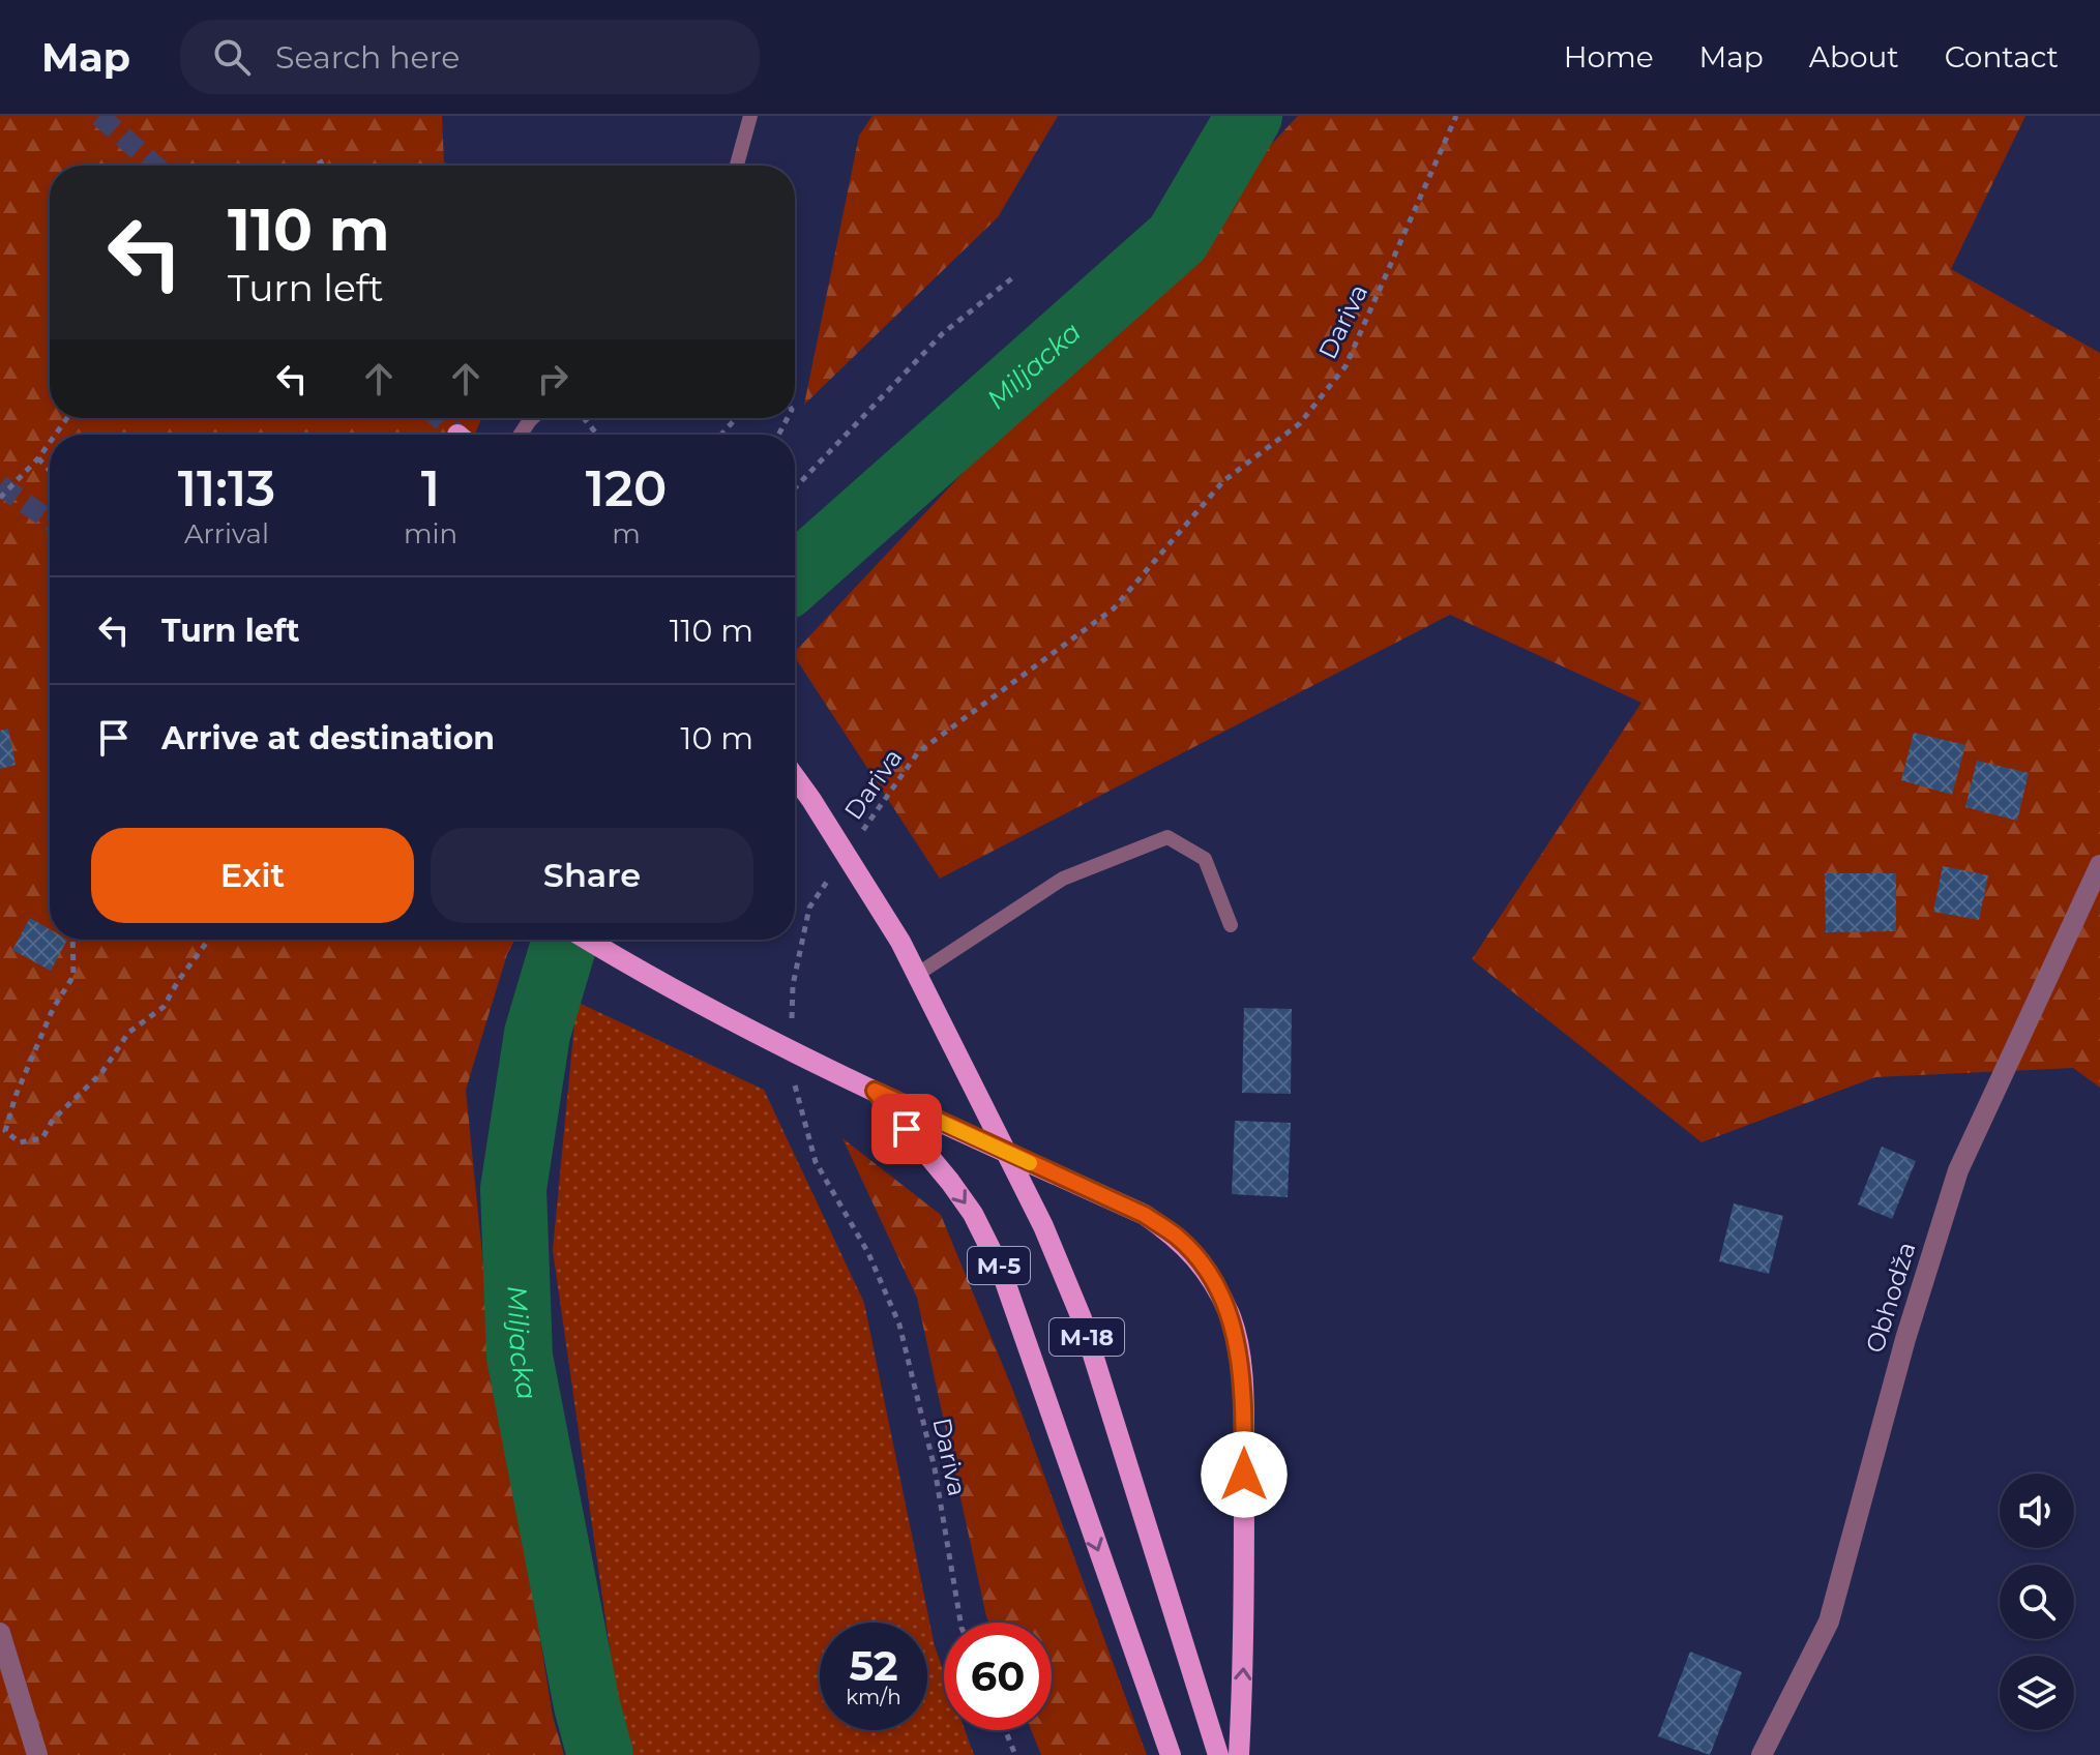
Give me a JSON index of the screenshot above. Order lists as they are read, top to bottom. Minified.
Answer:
{"streets":{"main road":["M-5","M-18"],"street":["Obhodža"],"path":["Dariva"]},"water":["Miljacka"],"page":{"header":"Map","search":"Search here","nav":["Home","Map","About","Contact"],"turn":["110 m","Turn left"],"eta":["11:13","Arrival","1","min","120","m"],"list":[{"name":"Turn left","value":"110 m"},{"name":"Arrive at destination","value":"10 m"}],"buttons":["Exit","Share"],"speed":"52 km/h","limit":"60"}}
